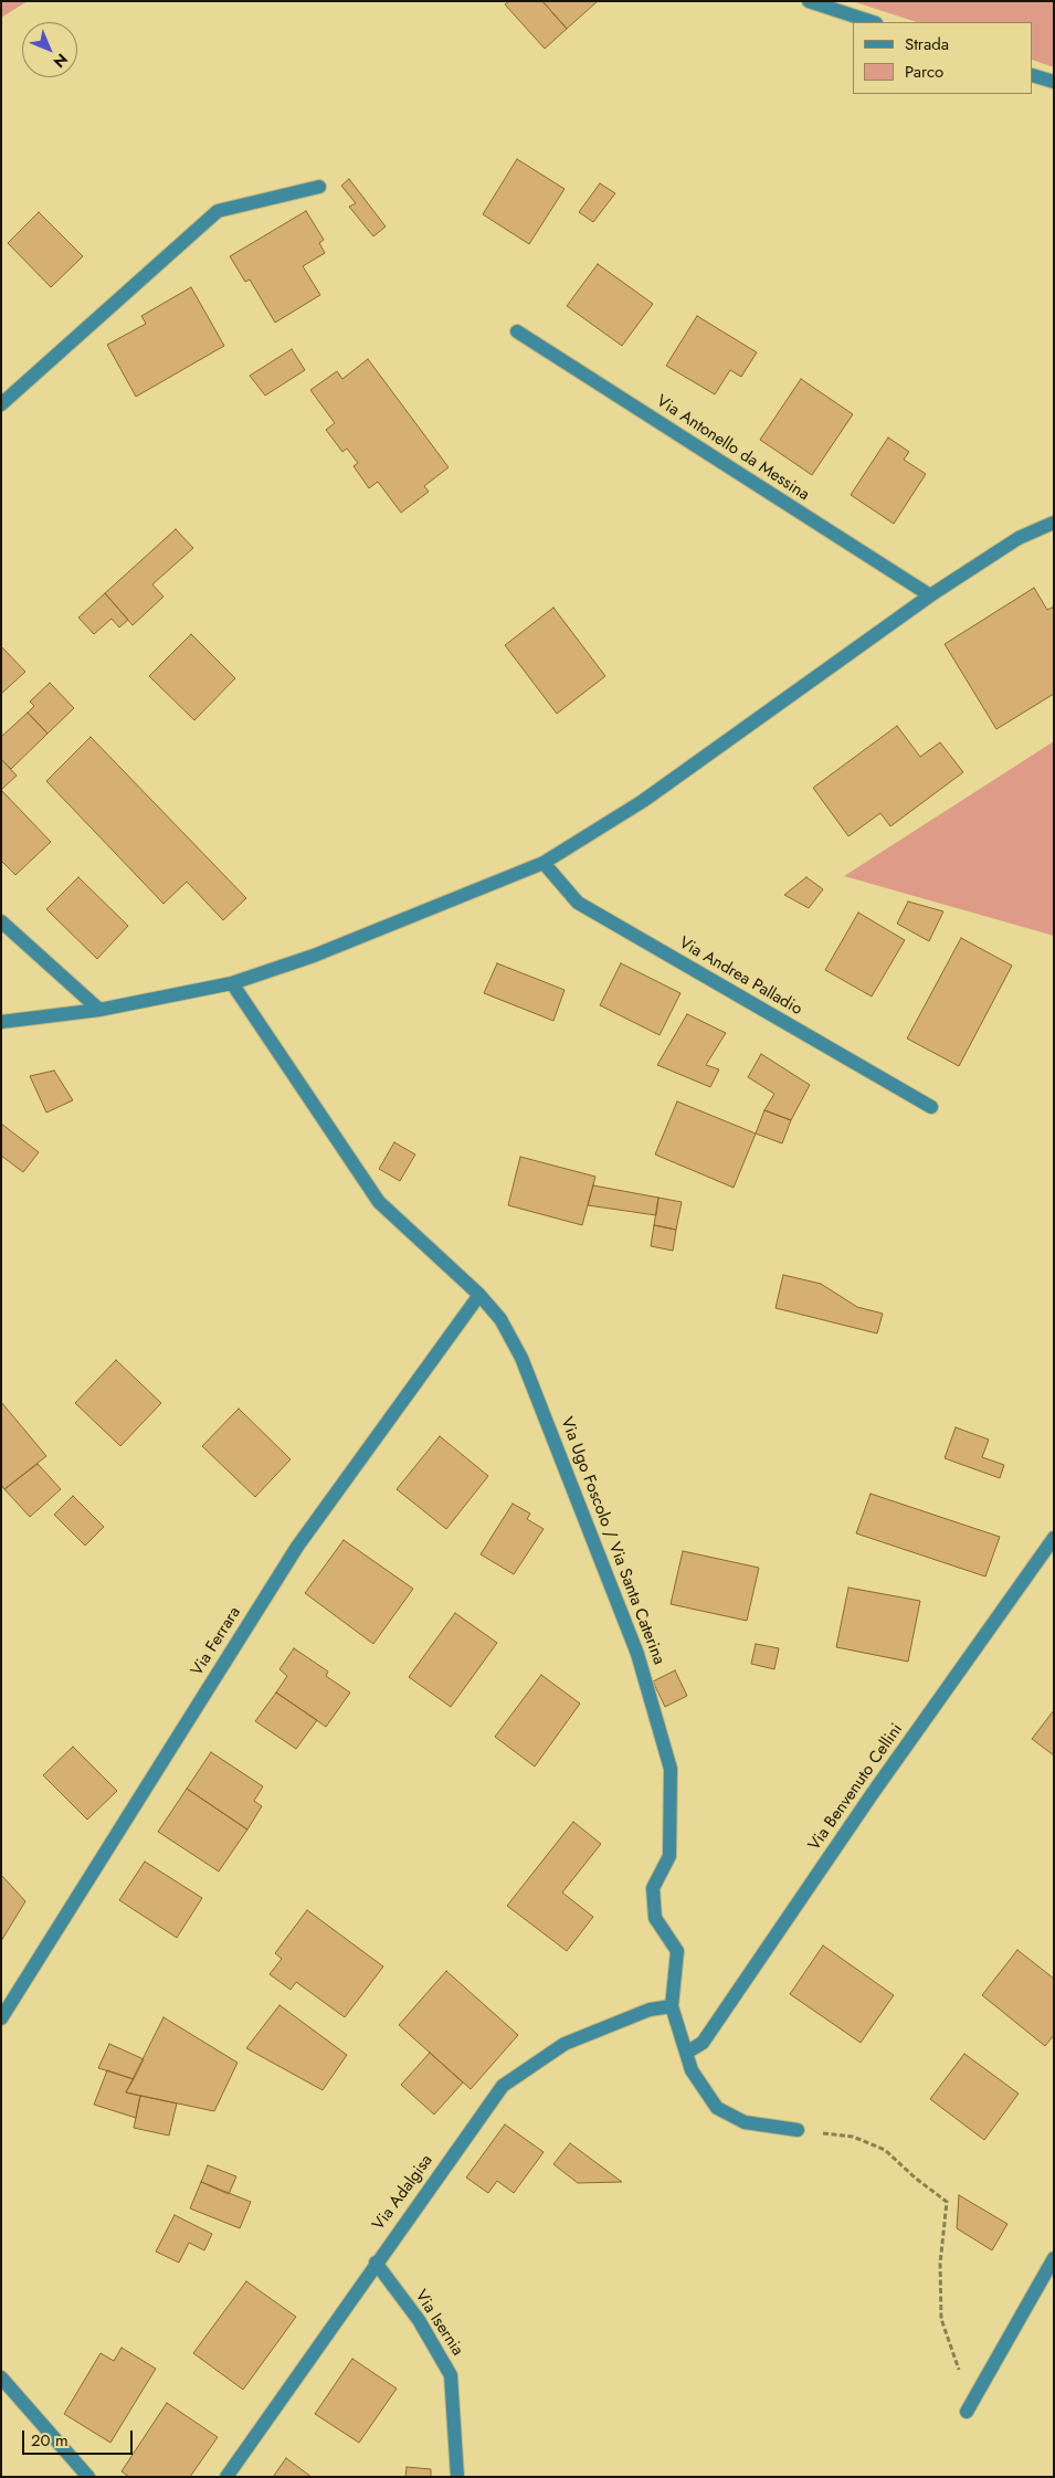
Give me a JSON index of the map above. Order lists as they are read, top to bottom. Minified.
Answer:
{"streets":{"street":["Via Antonello da Messina","Via Andrea Palladio","Via Ugo Foscolo / Via Santa Caterina","Via Ferrara","Via Benvenuto Cellini","Via Adalgisa","Via Isernia"]},"crossings":[["Via Ugo Foscolo / Via Santa Caterina","Via Ferrara"],["Via Ugo Foscolo / Via Santa Caterina","Via Benvenuto Cellini"],["Via Ugo Foscolo / Via Santa Caterina","Via Adalgisa"],["Via Adalgisa","Via Isernia"]],"legend":["Strada","Parco"],"scale_bar":"20 m","north":"bottom right"}
